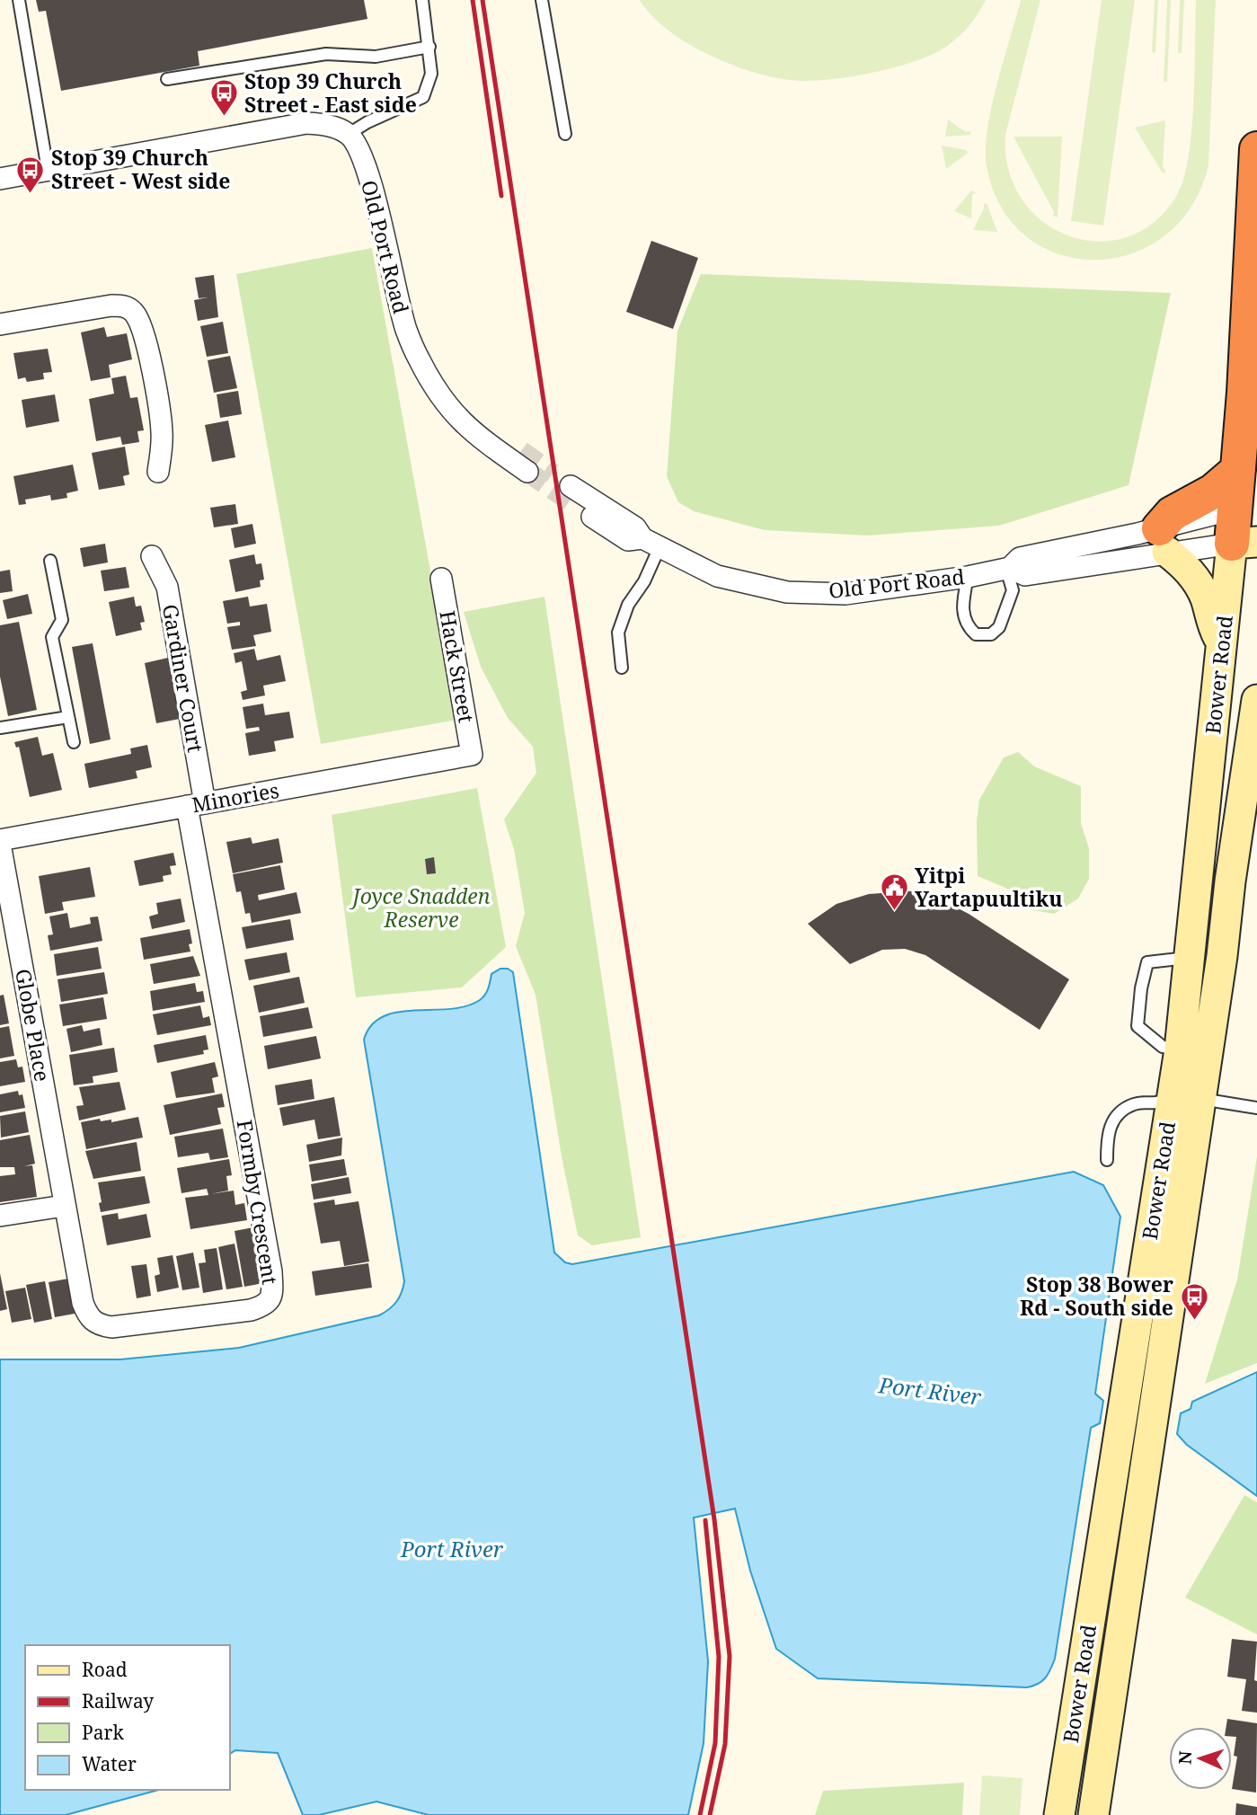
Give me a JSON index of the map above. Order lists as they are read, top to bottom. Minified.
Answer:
{"streets":{"main road":["Bower Road"],"street":["Old Port Road","Hack Street","Gardiner Court","Minories","Globe Place","Formby Crescent"]},"crossings":[["Old Port Road","Bower Road"],["Hack Street","Minories"],["Gardiner Court","Minories"],["Gardiner Court","Formby Crescent"],["Minories","Globe Place"],["Minories","Formby Crescent"],["Globe Place","Formby Crescent"]],"water":["Port River"],"parks":["Joyce Snadden Reserve"],"places":{"bus stop":["Stop 39 Church Street - East side","Stop 39 Church Street - West side","Stop 38 Bower Rd - South side"],"public building":["Yitpi Yartapuultiku"]},"legend":["Road","Railway","Park","Water"],"north":"left"}
